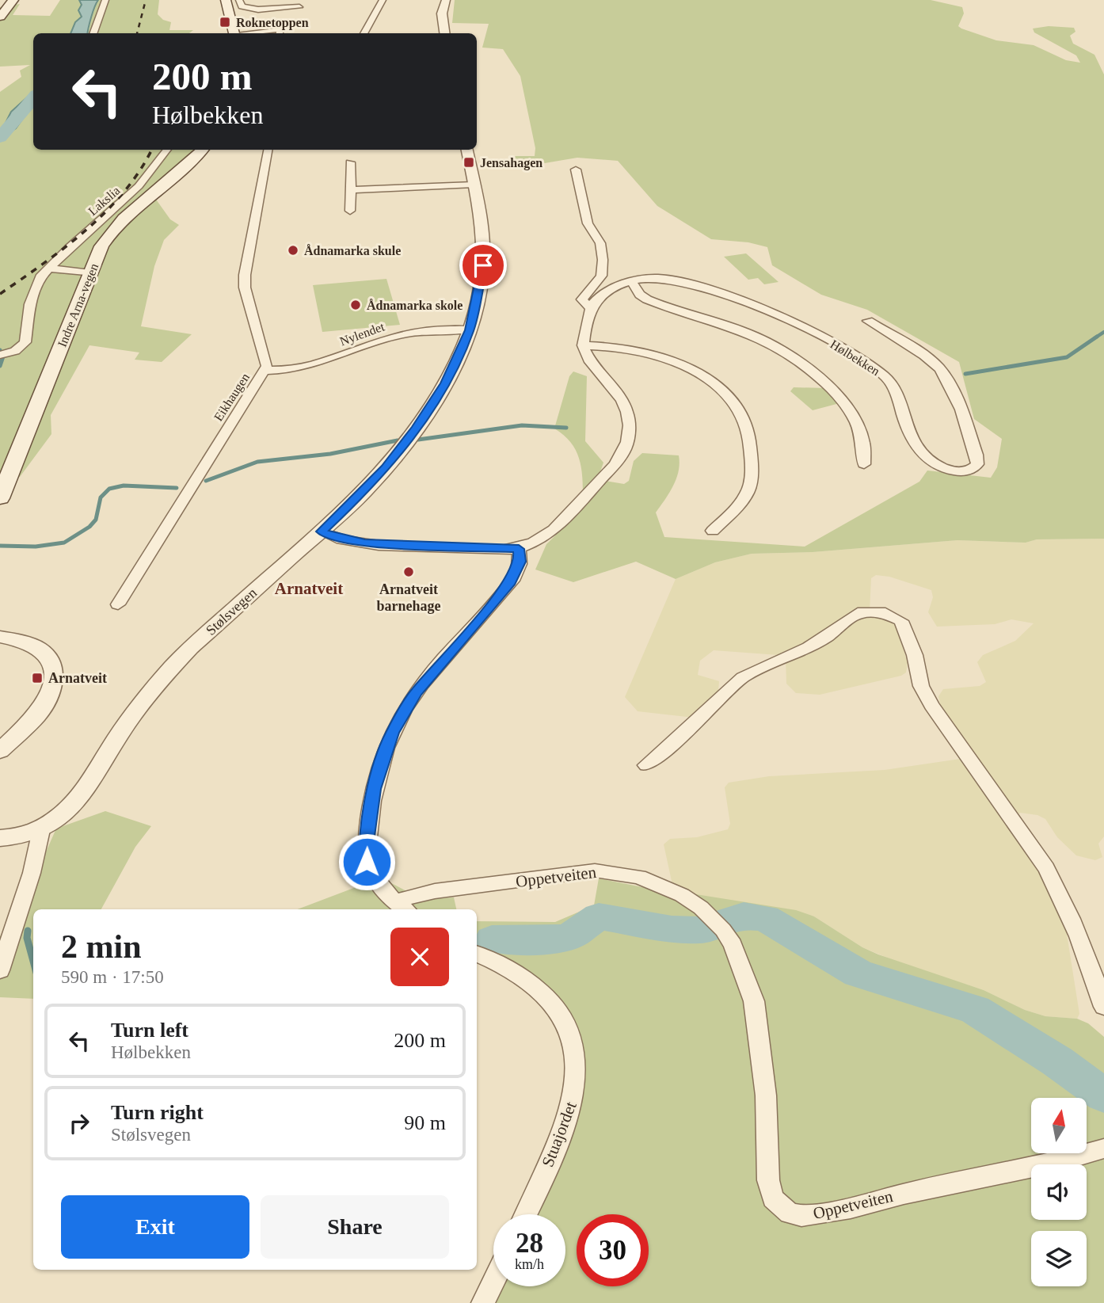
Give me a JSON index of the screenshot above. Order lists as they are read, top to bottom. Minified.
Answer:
{"streets":{"main road":["Indre Arna-vegen"],"street":["Lakslia","Nylendet","Hølbekken","Eikhaugen","Stølsvegen","Oppetveiten","Stuajordet"]},"crossings":[["Nylendet","Eikhaugen"],["Nylendet","Stølsvegen"]],"districts":["Arnatveit"],"places":{"transit":["Roknetoppen","Jensahagen","Arnatveit"],"other":["Ådnamarka skule","Ådnamarka skole","Arnatveit barnehage"]},"north":"top","page":{"turn":["200 m","Hølbekken"],"heading":["2 min","590 m · 17:50"],"list":[{"name":"Turn left","note":"Hølbekken","value":"200 m"},{"name":"Turn right","note":"Stølsvegen","value":"90 m"}],"buttons":["Exit","Share"],"speed":"28 km/h","limit":"30"}}
